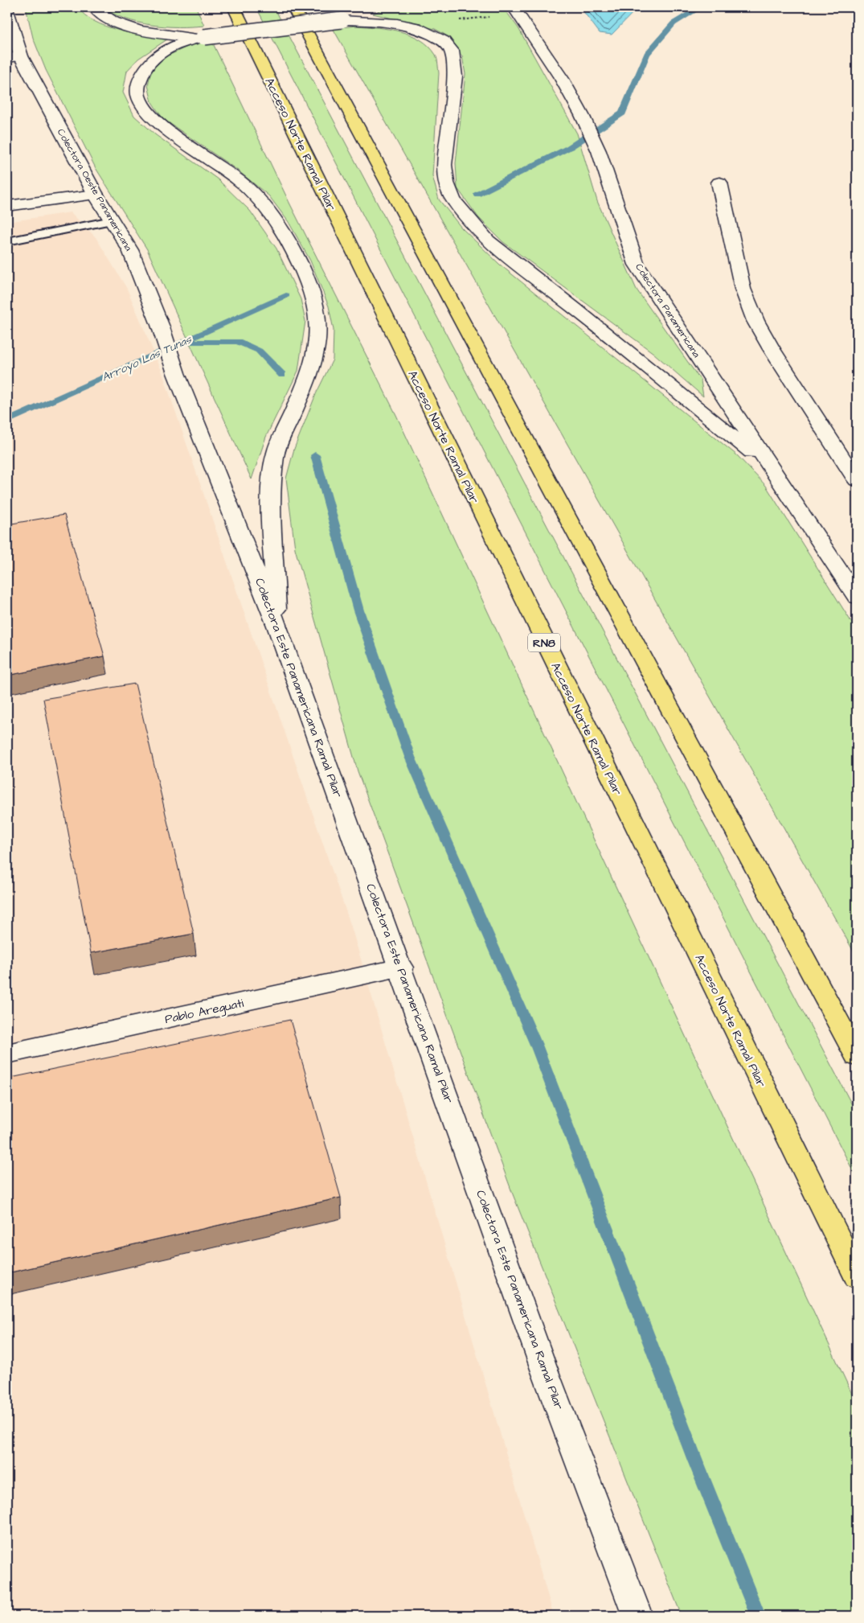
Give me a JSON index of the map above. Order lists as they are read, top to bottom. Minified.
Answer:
{"streets":{"highway":["Acceso Norte Ramal Pilar","RN8"],"street":["Colectora Oeste Panamericana","Colectora Panamericana","Colectora Este Panamericana Ramal Pilar","Pablo Areguati"]},"crossings":[["Colectora Oeste Panamericana","Colectora Este Panamericana Ramal Pilar"],["Colectora Este Panamericana Ramal Pilar","Pablo Areguati"]],"water":["Arroyo Las Tunas"]}
